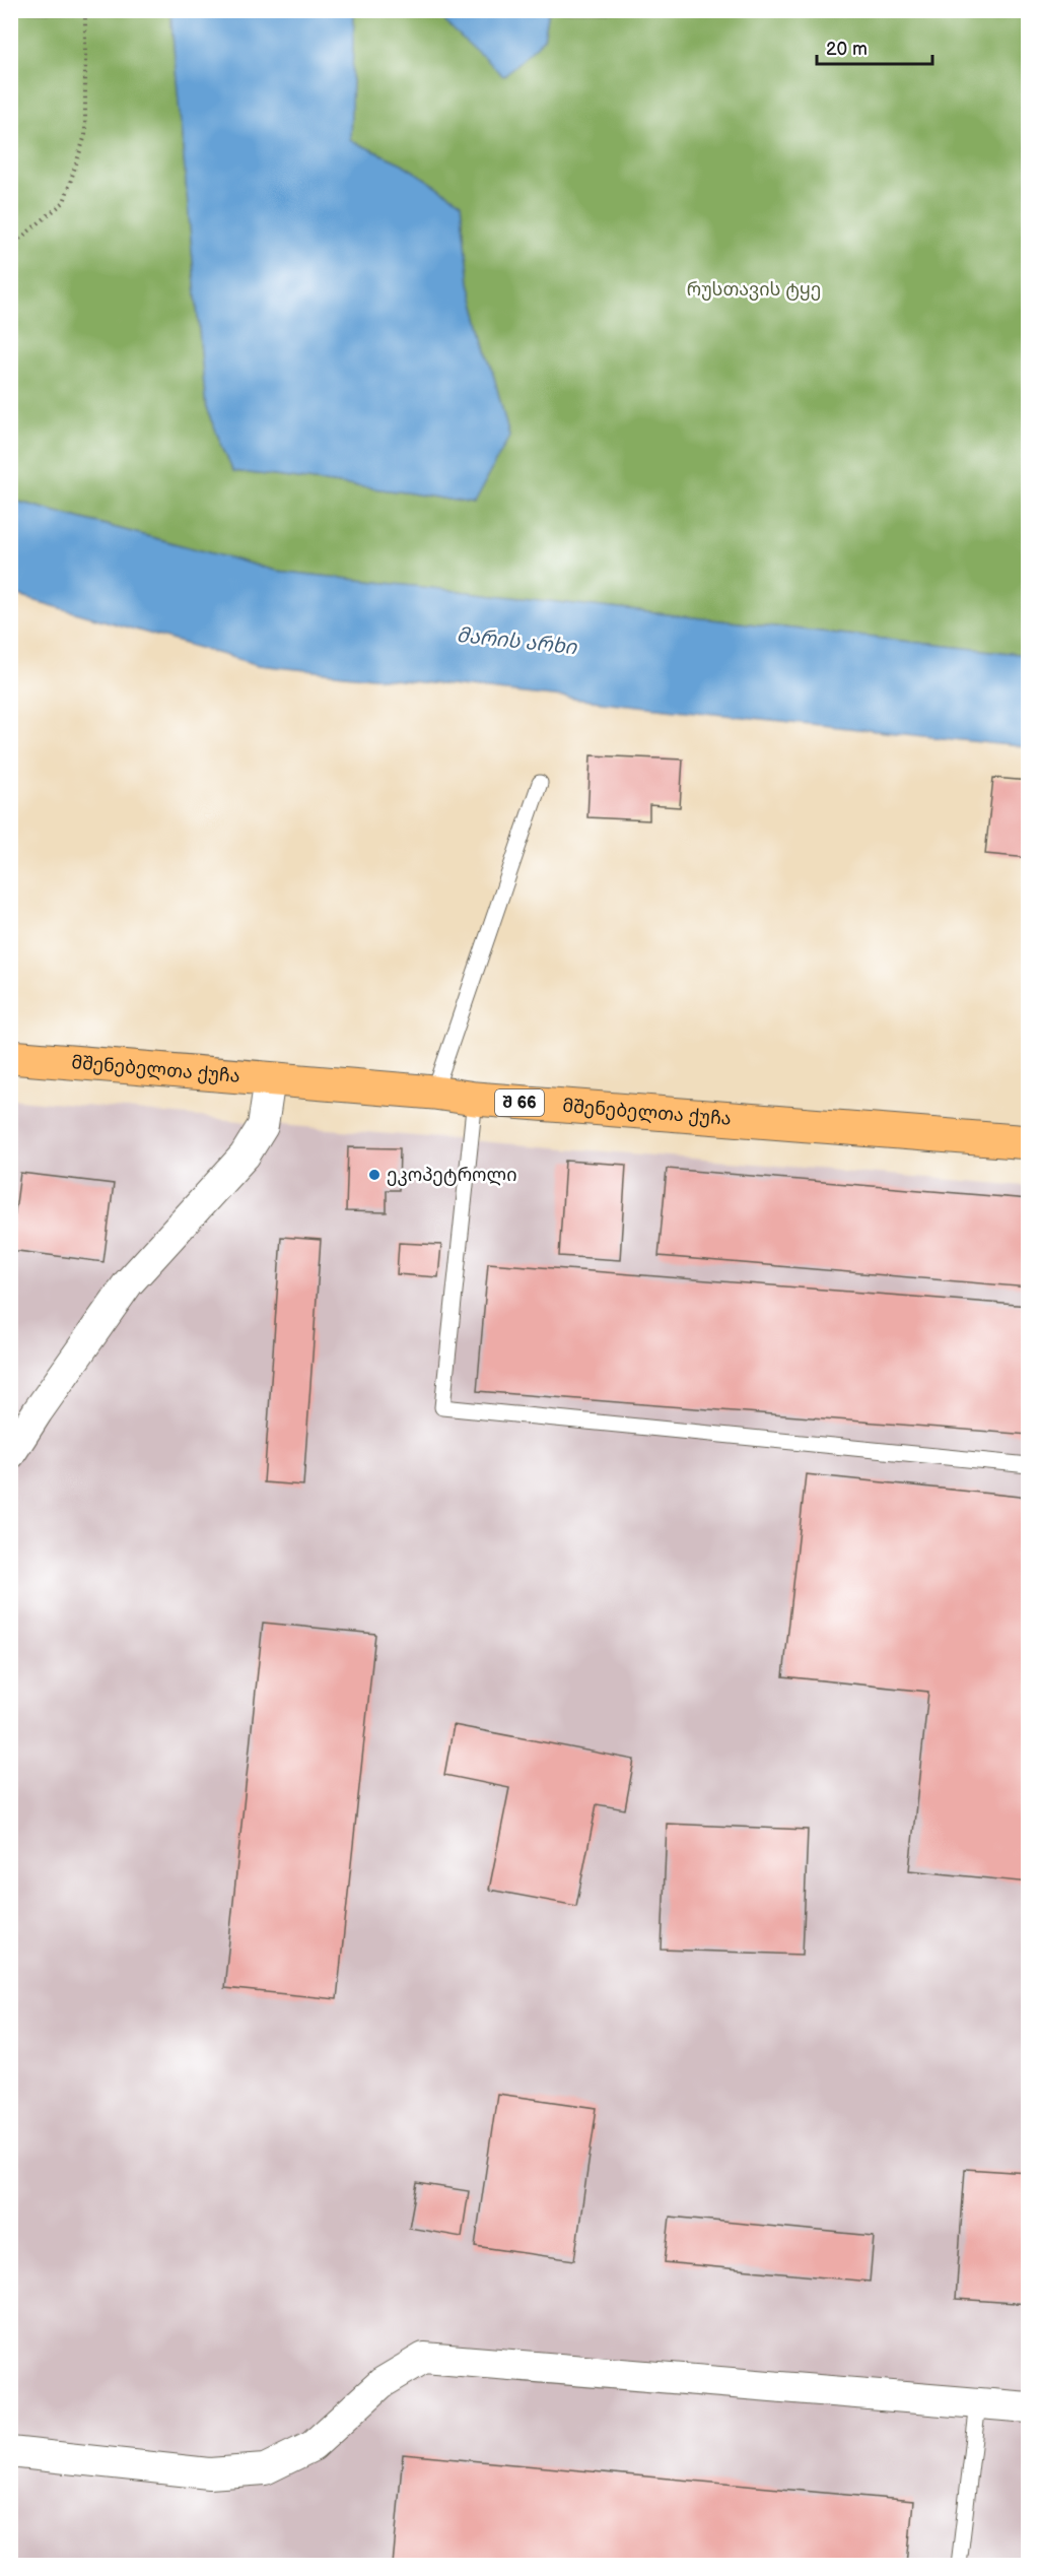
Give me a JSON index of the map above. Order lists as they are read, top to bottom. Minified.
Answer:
{"streets":{"main road":["მშენებელთა ქუჩა","შ 66"]},"water":["მარის არხი"],"parks":["რუსთავის ტყე"],"places":["ეკოპეტროლი"],"scale_bar":"20 m"}
